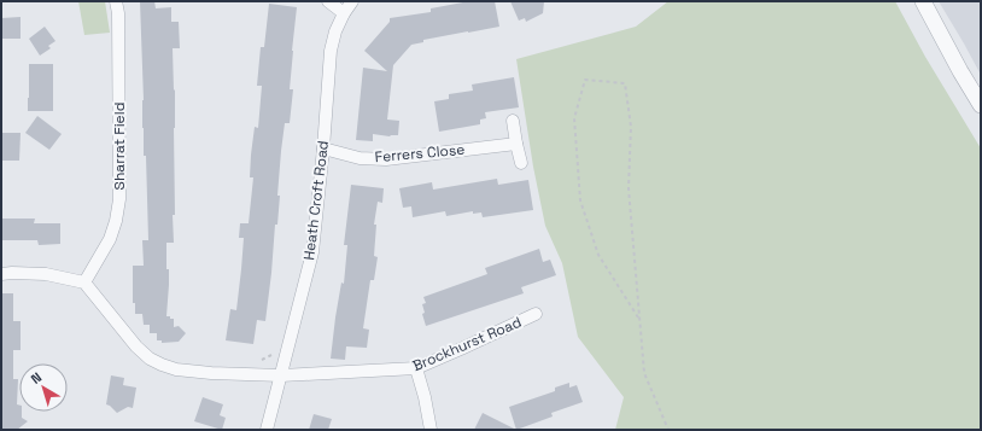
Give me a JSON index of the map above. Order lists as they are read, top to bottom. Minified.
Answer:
{"streets":{"street":["Sharrat Field","Ferrers Close","Heath Croft Road","Brockhurst Road"]},"crossings":[["Sharrat Field","Brockhurst Road"],["Ferrers Close","Heath Croft Road"],["Heath Croft Road","Brockhurst Road"]],"north":"top left"}
